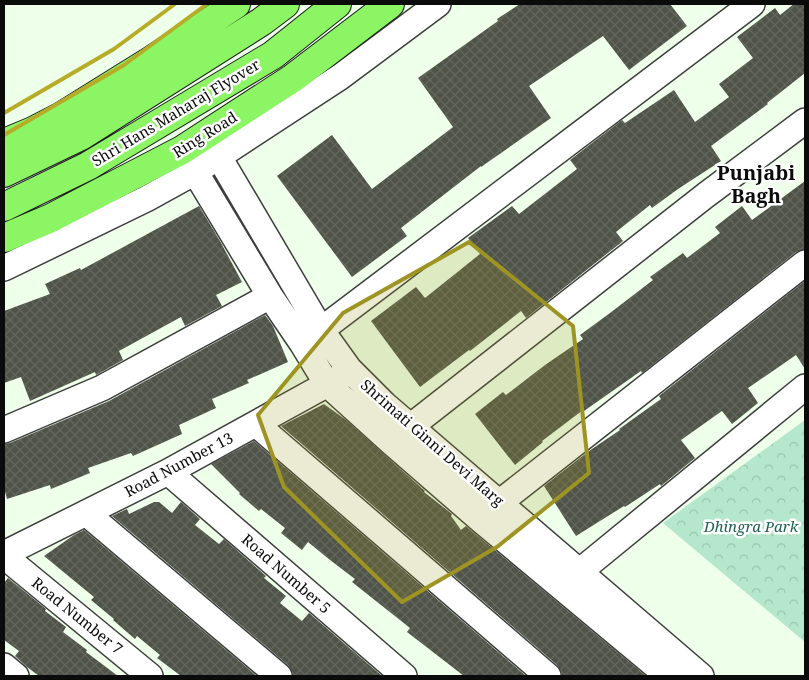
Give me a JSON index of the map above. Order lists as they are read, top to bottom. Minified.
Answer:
{"streets":{"main road":["Shri Hans Maharaj Flyover","Ring Road"],"street":["Shrimati Ginni Devi Marg","Road Number 13","Road Number 5","Road Number 7"]},"crossings":[["Ring Road","Shrimati Ginni Devi Marg"],["Shrimati Ginni Devi Marg","Road Number 13"],["Road Number 13","Road Number 5"],["Road Number 13","Road Number 7"]],"districts":["Punjabi Bagh"],"parks":["Dhingra Park"]}
